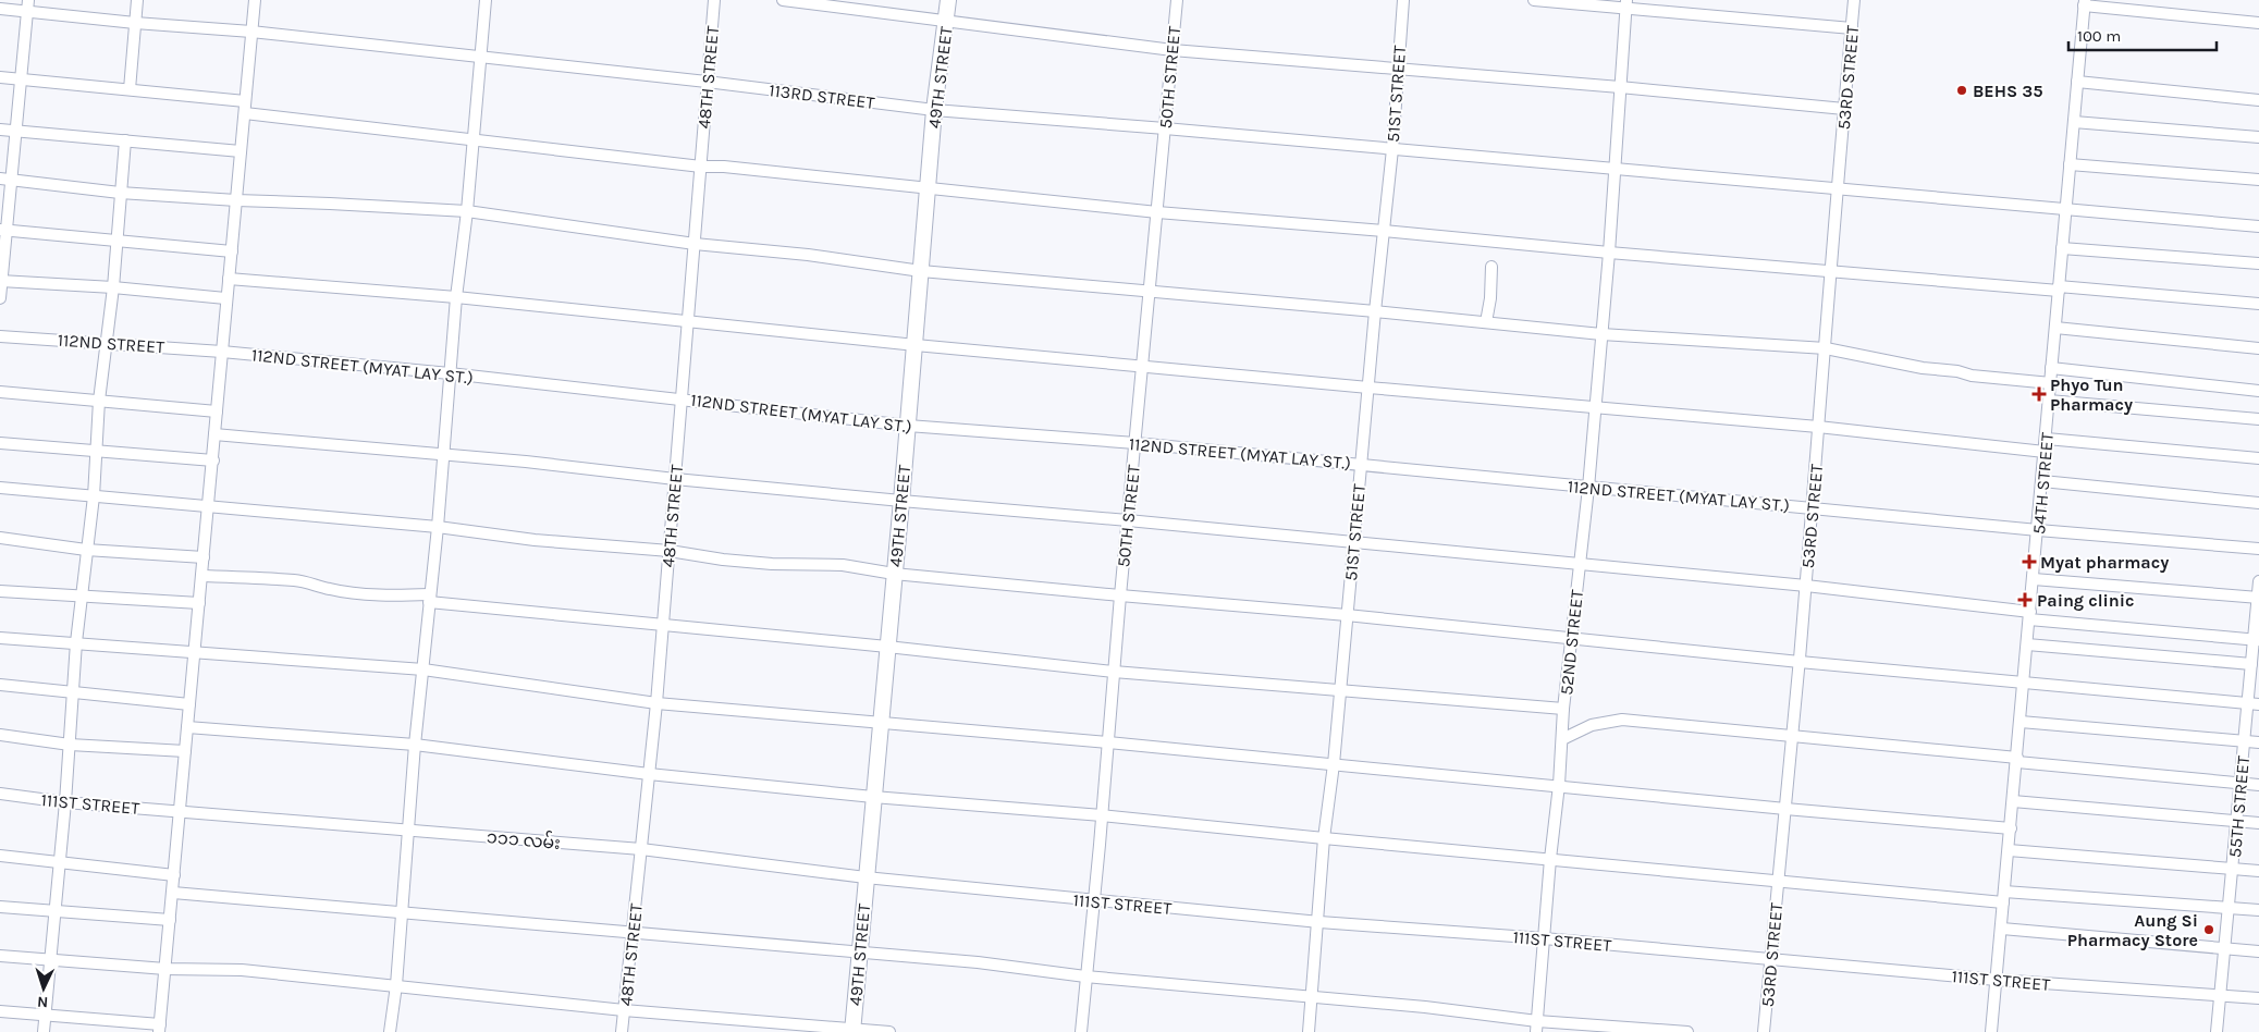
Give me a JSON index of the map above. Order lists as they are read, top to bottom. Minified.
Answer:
{"streets":{"main road":["49TH STREET"],"street":["48TH STREET","50TH STREET","53RD STREET","51ST STREET","113RD STREET","112ND STREET","112ND STREET (MYAT LAY ST.)","54TH STREET","52ND STREET","111ST STREET","55TH STREET","၁၁၁ လမ်း"]},"crossings":[["48TH STREET","113RD STREET"],["48TH STREET","112ND STREET (MYAT LAY ST.)"],["48TH STREET","၁၁၁ လမ်း"],["49TH STREET","113RD STREET"],["49TH STREET","112ND STREET (MYAT LAY ST.)"],["49TH STREET","111ST STREET"],["49TH STREET","၁၁၁ လမ်း"],["50TH STREET","113RD STREET"],["50TH STREET","112ND STREET (MYAT LAY ST.)"],["50TH STREET","111ST STREET"],["53RD STREET","113RD STREET"],["53RD STREET","112ND STREET (MYAT LAY ST.)"],["53RD STREET","111ST STREET"],["51ST STREET","113RD STREET"],["51ST STREET","112ND STREET (MYAT LAY ST.)"],["51ST STREET","111ST STREET"],["113RD STREET","54TH STREET"],["113RD STREET","52ND STREET"],["112ND STREET","112ND STREET (MYAT LAY ST.)"],["112ND STREET (MYAT LAY ST.)","54TH STREET"],["112ND STREET (MYAT LAY ST.)","52ND STREET"],["54TH STREET","111ST STREET"],["52ND STREET","111ST STREET"],["111ST STREET","55TH STREET"],["111ST STREET","၁၁၁ လမ်း"]],"places":{"other":["BEHS 35","Aung Si Pharmacy Store"],"health":["Phyo Tun Pharmacy","Myat pharmacy","Paing clinic"]},"scale_bar":"100 m","north":"bottom"}
